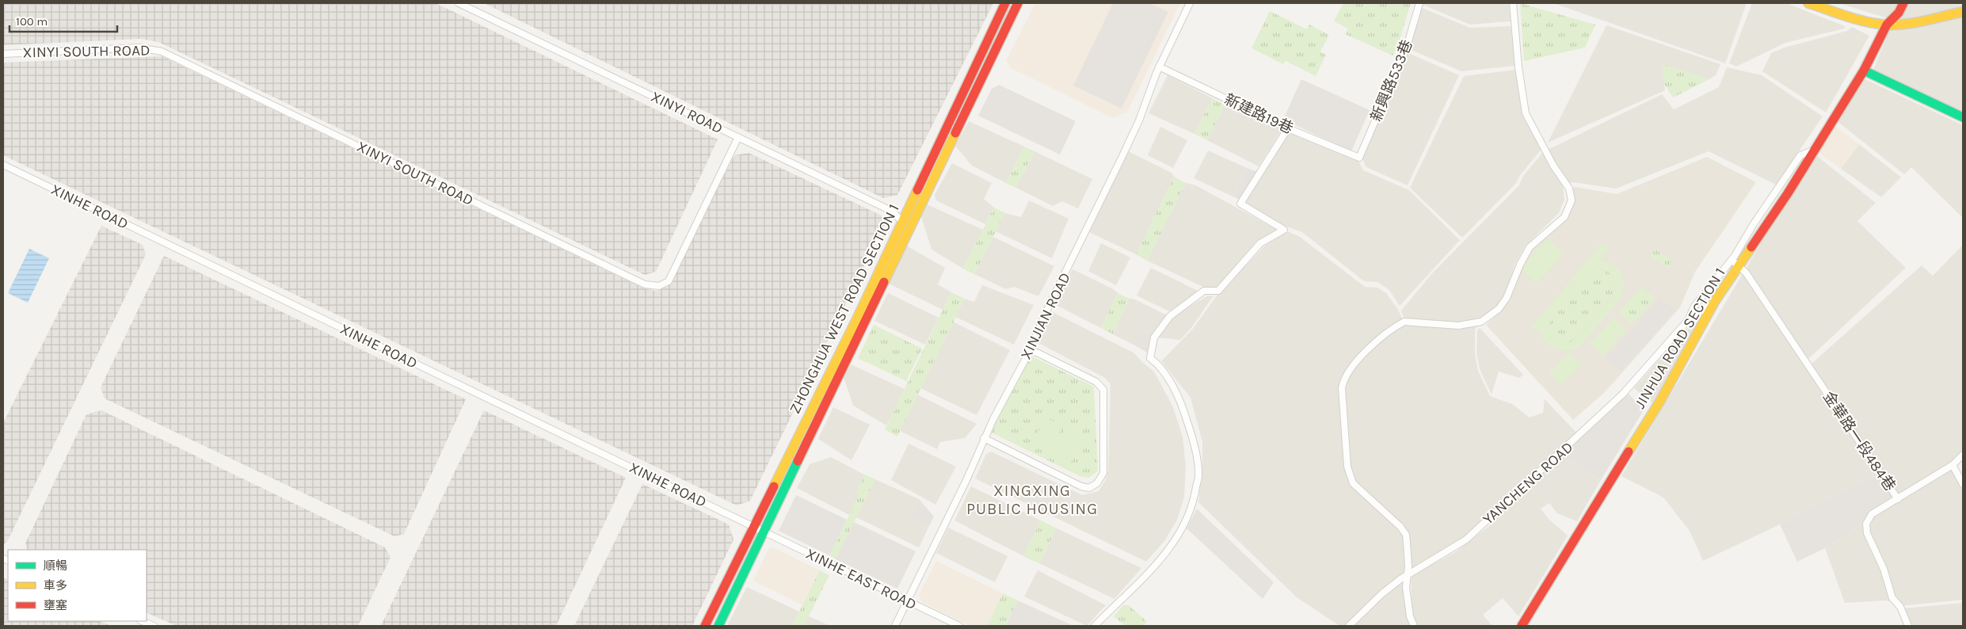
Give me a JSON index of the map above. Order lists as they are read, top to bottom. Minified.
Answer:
{"streets":{"main road":["ZHONGHUA WEST ROAD SECTION 1","JINHUA ROAD SECTION 1"],"street":["XINYI SOUTH ROAD","新興路533巷","XINYI ROAD","新建路19巷","XINHE ROAD","XINJIAN ROAD","金華路一段484巷","YANCHENG ROAD","XINHE EAST ROAD"]},"crossings":[["XINYI SOUTH ROAD","XINYI ROAD"],["新興路533巷","新建路19巷"],["XINYI ROAD","ZHONGHUA WEST ROAD SECTION 1"],["新建路19巷","XINJIAN ROAD"],["XINHE ROAD","ZHONGHUA WEST ROAD SECTION 1"],["XINHE ROAD","XINHE EAST ROAD"],["ZHONGHUA WEST ROAD SECTION 1","XINHE EAST ROAD"],["XINJIAN ROAD","XINHE EAST ROAD"],["JINHUA ROAD SECTION 1","金華路一段484巷"],["JINHUA ROAD SECTION 1","YANCHENG ROAD"],["金華路一段484巷","YANCHENG ROAD"]],"districts":["XINGXING PUBLIC HOUSING"],"legend":["順暢","車多","壅塞"],"scale_bar":"100 m"}
